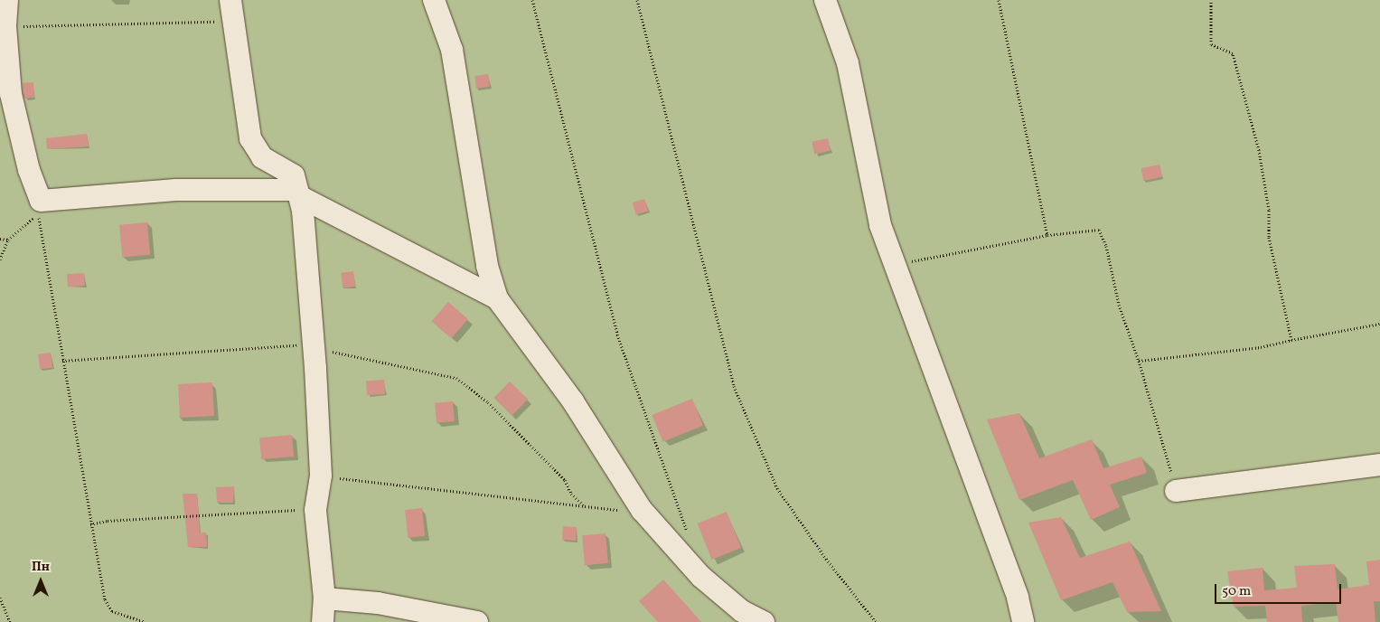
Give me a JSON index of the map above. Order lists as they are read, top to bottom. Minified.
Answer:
{"scale_bar":"50 m","north":"top"}
